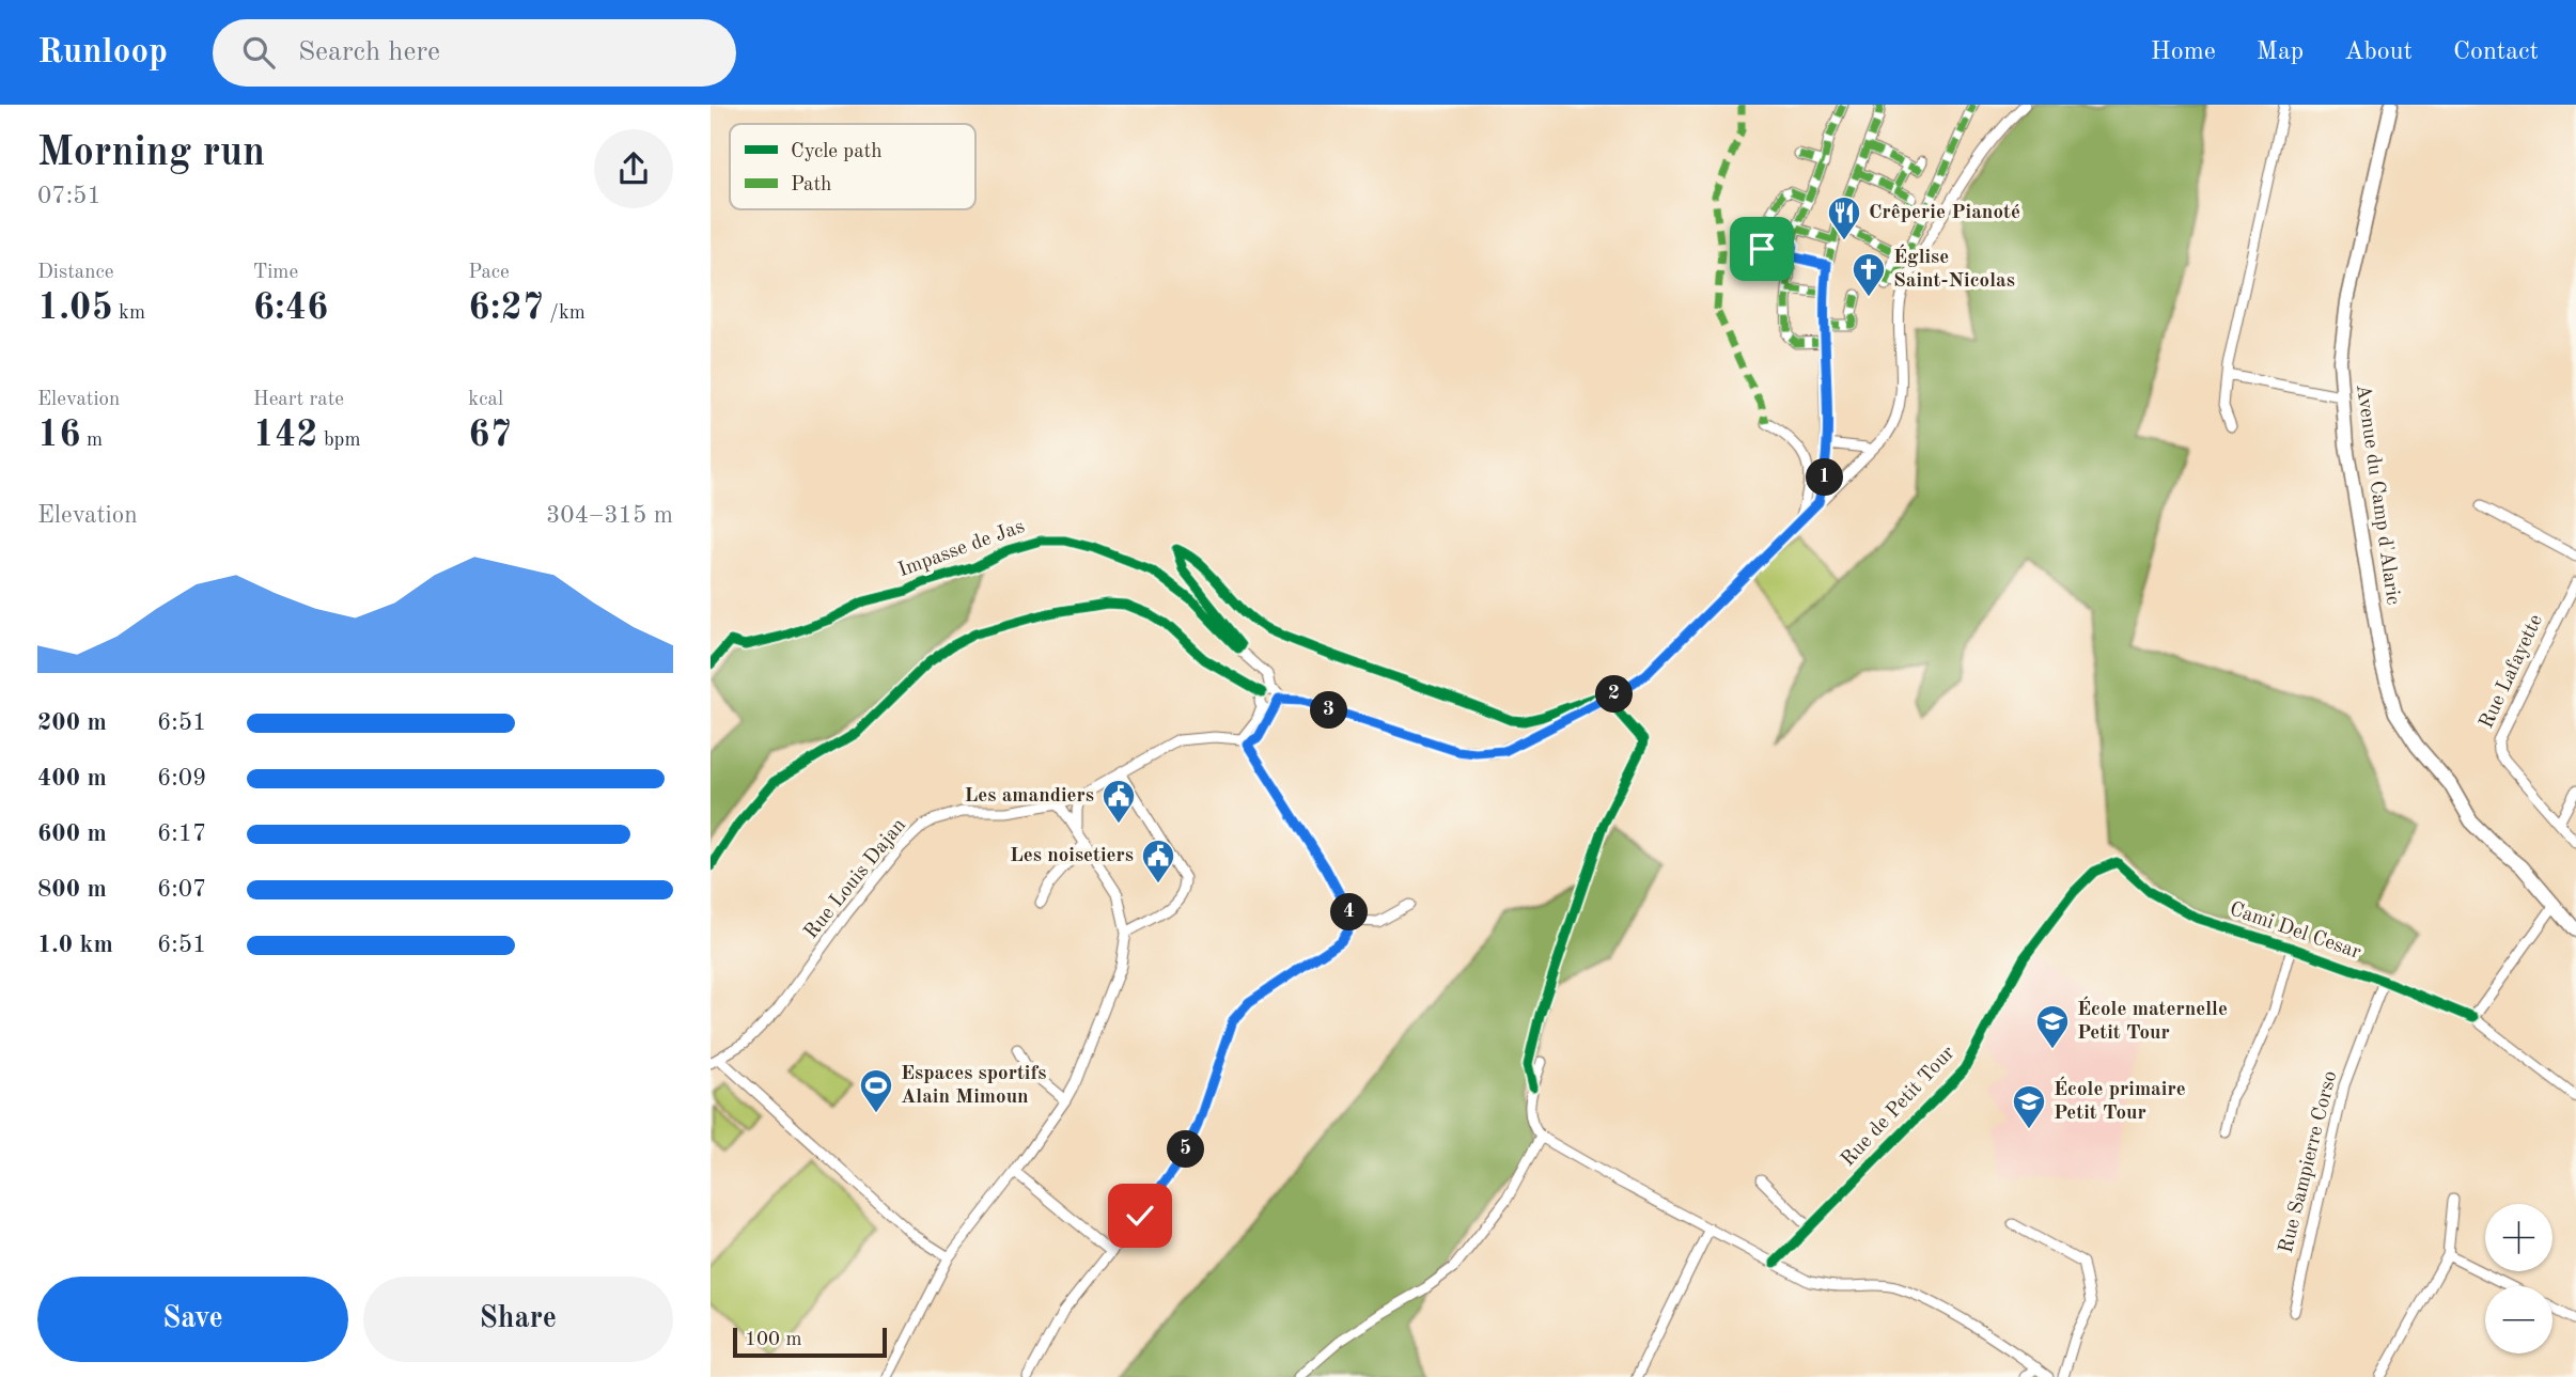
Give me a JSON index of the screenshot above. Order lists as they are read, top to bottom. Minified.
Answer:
{"streets":{"main road":["Avenue du Camp d'Alaric"],"street":["Impasse de Jas","Rue Lafayette","Rue Louis Dajan","Cami Del Cesar","Rue de Petit Tour","Rue Sampierre Corso"]},"crossings":[["Cami Del Cesar","Rue de Petit Tour"],["Cami Del Cesar","Rue Sampierre Corso"]],"places":{"restaurant":["Crêperie Pianoté"],"church":["Église Saint-Nicolas"],"public building":["Les amandiers","Les noisetiers"],"school or university":["École maternelle Petit Tour","École primaire Petit Tour"],"sports":["Espaces sportifs Alain Mimoun"]},"legend":["Cycle path","Path"],"scale_bar":"100 m","page":{"header":"Runloop","search":"Search here","nav":["Home","Map","About","Contact"],"heading":["Morning run","07:51"],"stats":[["Distance","1.05 km"],["Time","6:46"],["Pace","6:27 /km"],["Elevation","16 m"],["Heart rate","142 bpm"],["kcal","67"]],"pins":["1","2","3","4","5"],"chart":["Elevation","304–315 m"],"list":[{"name":"200 m","note":"6:51"},{"name":"400 m","note":"6:09"},{"name":"600 m","note":"6:17"},{"name":"800 m","note":"6:07"},{"name":"1.0 km","note":"6:51"}],"map_buttons":["+","−"],"buttons":["Save","Share"],"scale":"100 m"}}
